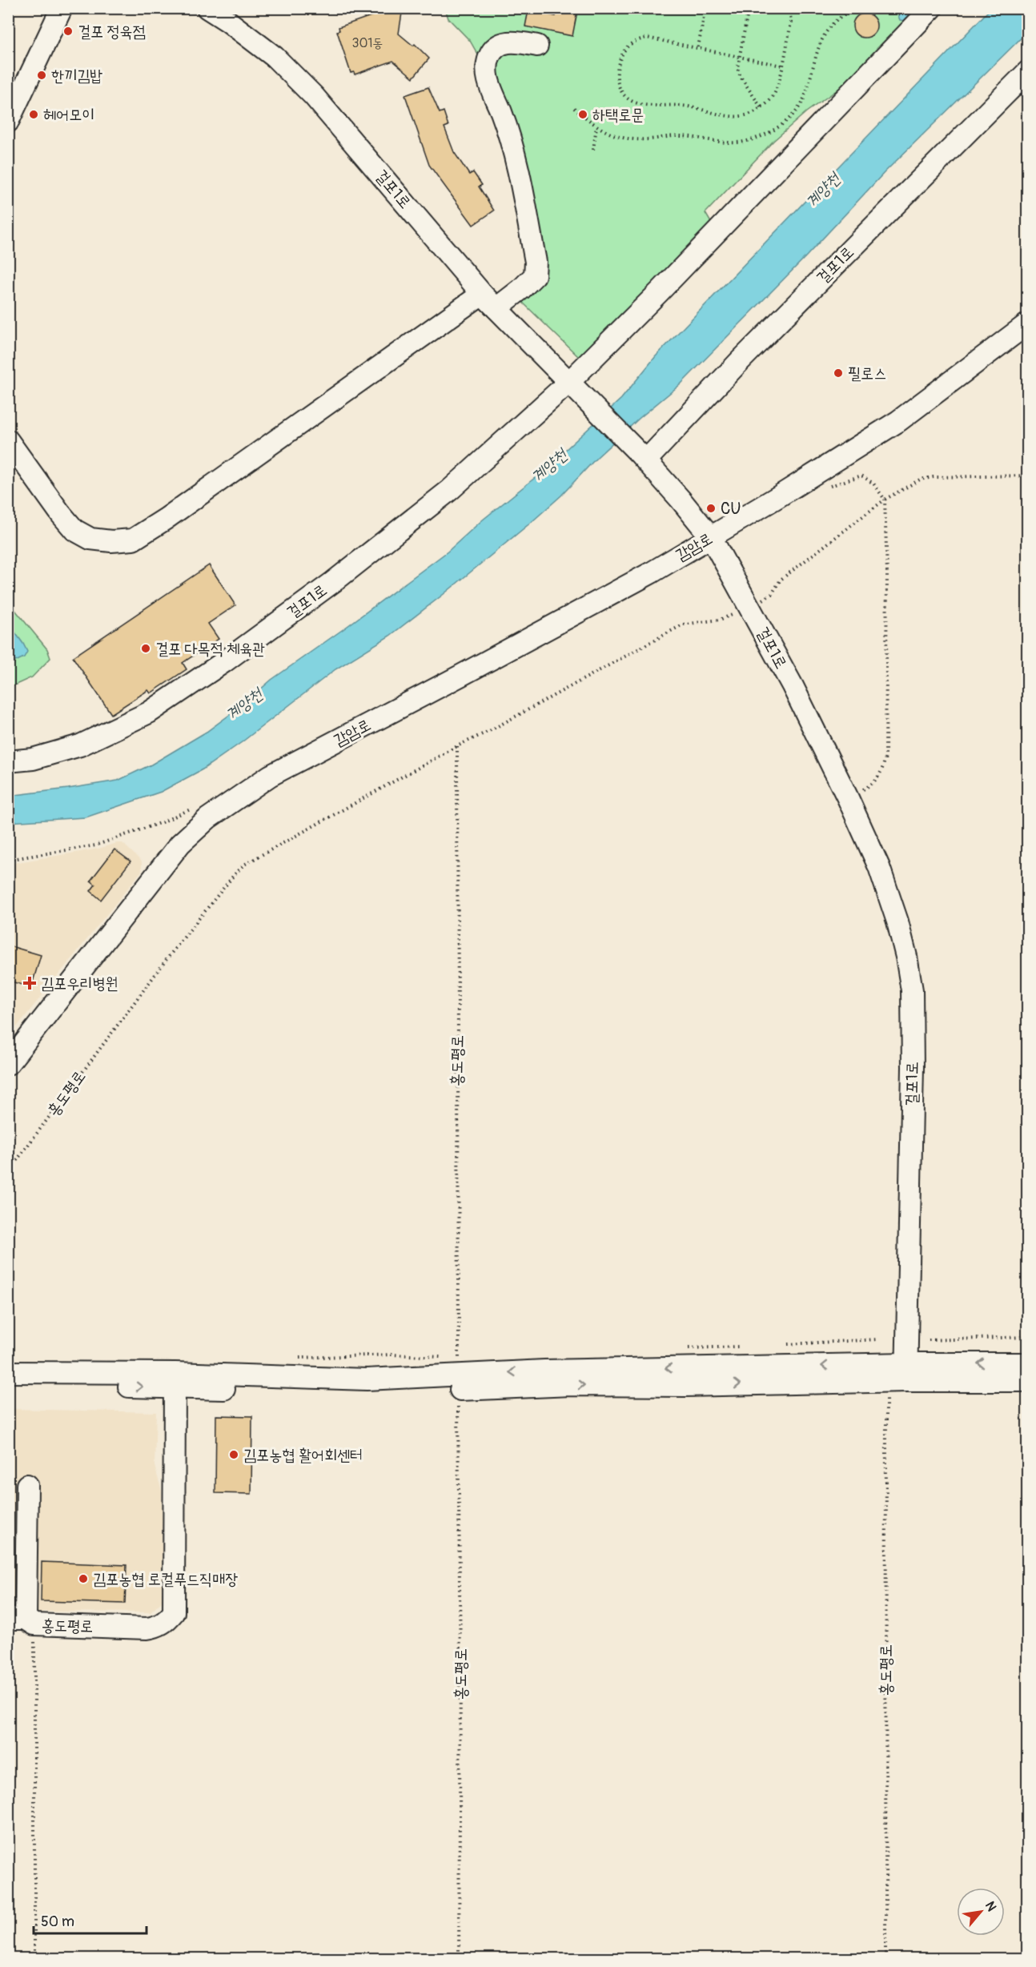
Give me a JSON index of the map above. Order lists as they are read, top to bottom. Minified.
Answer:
{"streets":{"street":["걸포1로","감암로","홍도평로"]},"crossings":[["걸포1로","감암로"],["걸포1로","홍도평로"]],"water":["계양천"],"places":{"other":["걸포 정육점","한끼김밥","헤어모이","하택로문","필로스","CU","걸포 다목적 체육관","김포농협 활어회센터","김포농협 로컬푸드직매장"],"health":["김포우리병원"]},"house_numbers":["301동"],"scale_bar":"50 m","north":"top right"}
